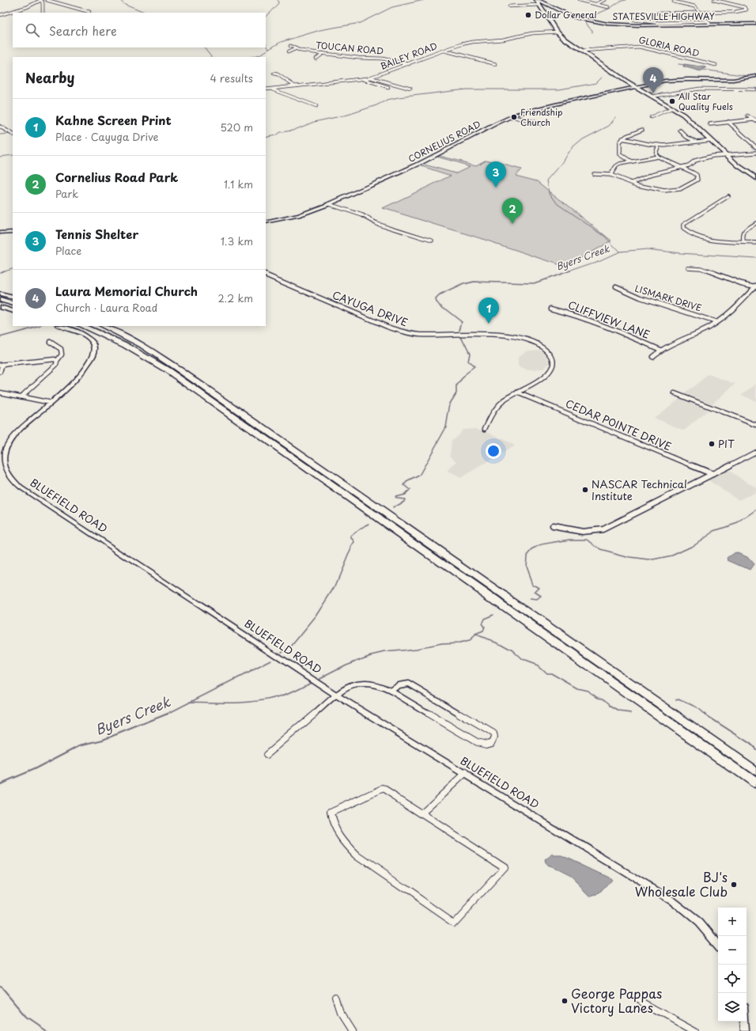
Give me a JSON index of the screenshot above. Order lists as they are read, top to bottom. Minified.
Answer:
{"streets":{"main road":["STATESVILLE HIGHWAY"],"street":["GLORIA ROAD","TOUCAN ROAD","BAILEY ROAD","CORNELIUS ROAD","LISMARK DRIVE","CAYUGA DRIVE","CLIFFVIEW LANE","CEDAR POINTE DRIVE","BLUEFIELD ROAD"]},"crossings":[["TOUCAN ROAD","BAILEY ROAD"],["CAYUGA DRIVE","CEDAR POINTE DRIVE"]],"water":["Byers Creek"],"places":["Dollar General","All Star Quality Fuels","Friendship Church","PIT","NASCAR Technical Institute","BJ's Wholesale Club","George Pappas Victory Lanes"],"page":{"search":"Search here","heading":["Nearby","4 results"],"pins":["4","3","2","1"],"list":[{"mark":"1","name":"Kahne Screen Print","note":"Place · Cayuga Drive","value":"520 m"},{"mark":"2","name":"Cornelius Road Park","note":"Park","value":"1.1 km"},{"mark":"3","name":"Tennis Shelter","note":"Place","value":"1.3 km"},{"mark":"4","name":"Laura Memorial Church","note":"Church · Laura Road","value":"2.2 km"}],"map_buttons":["+","−"]}}
